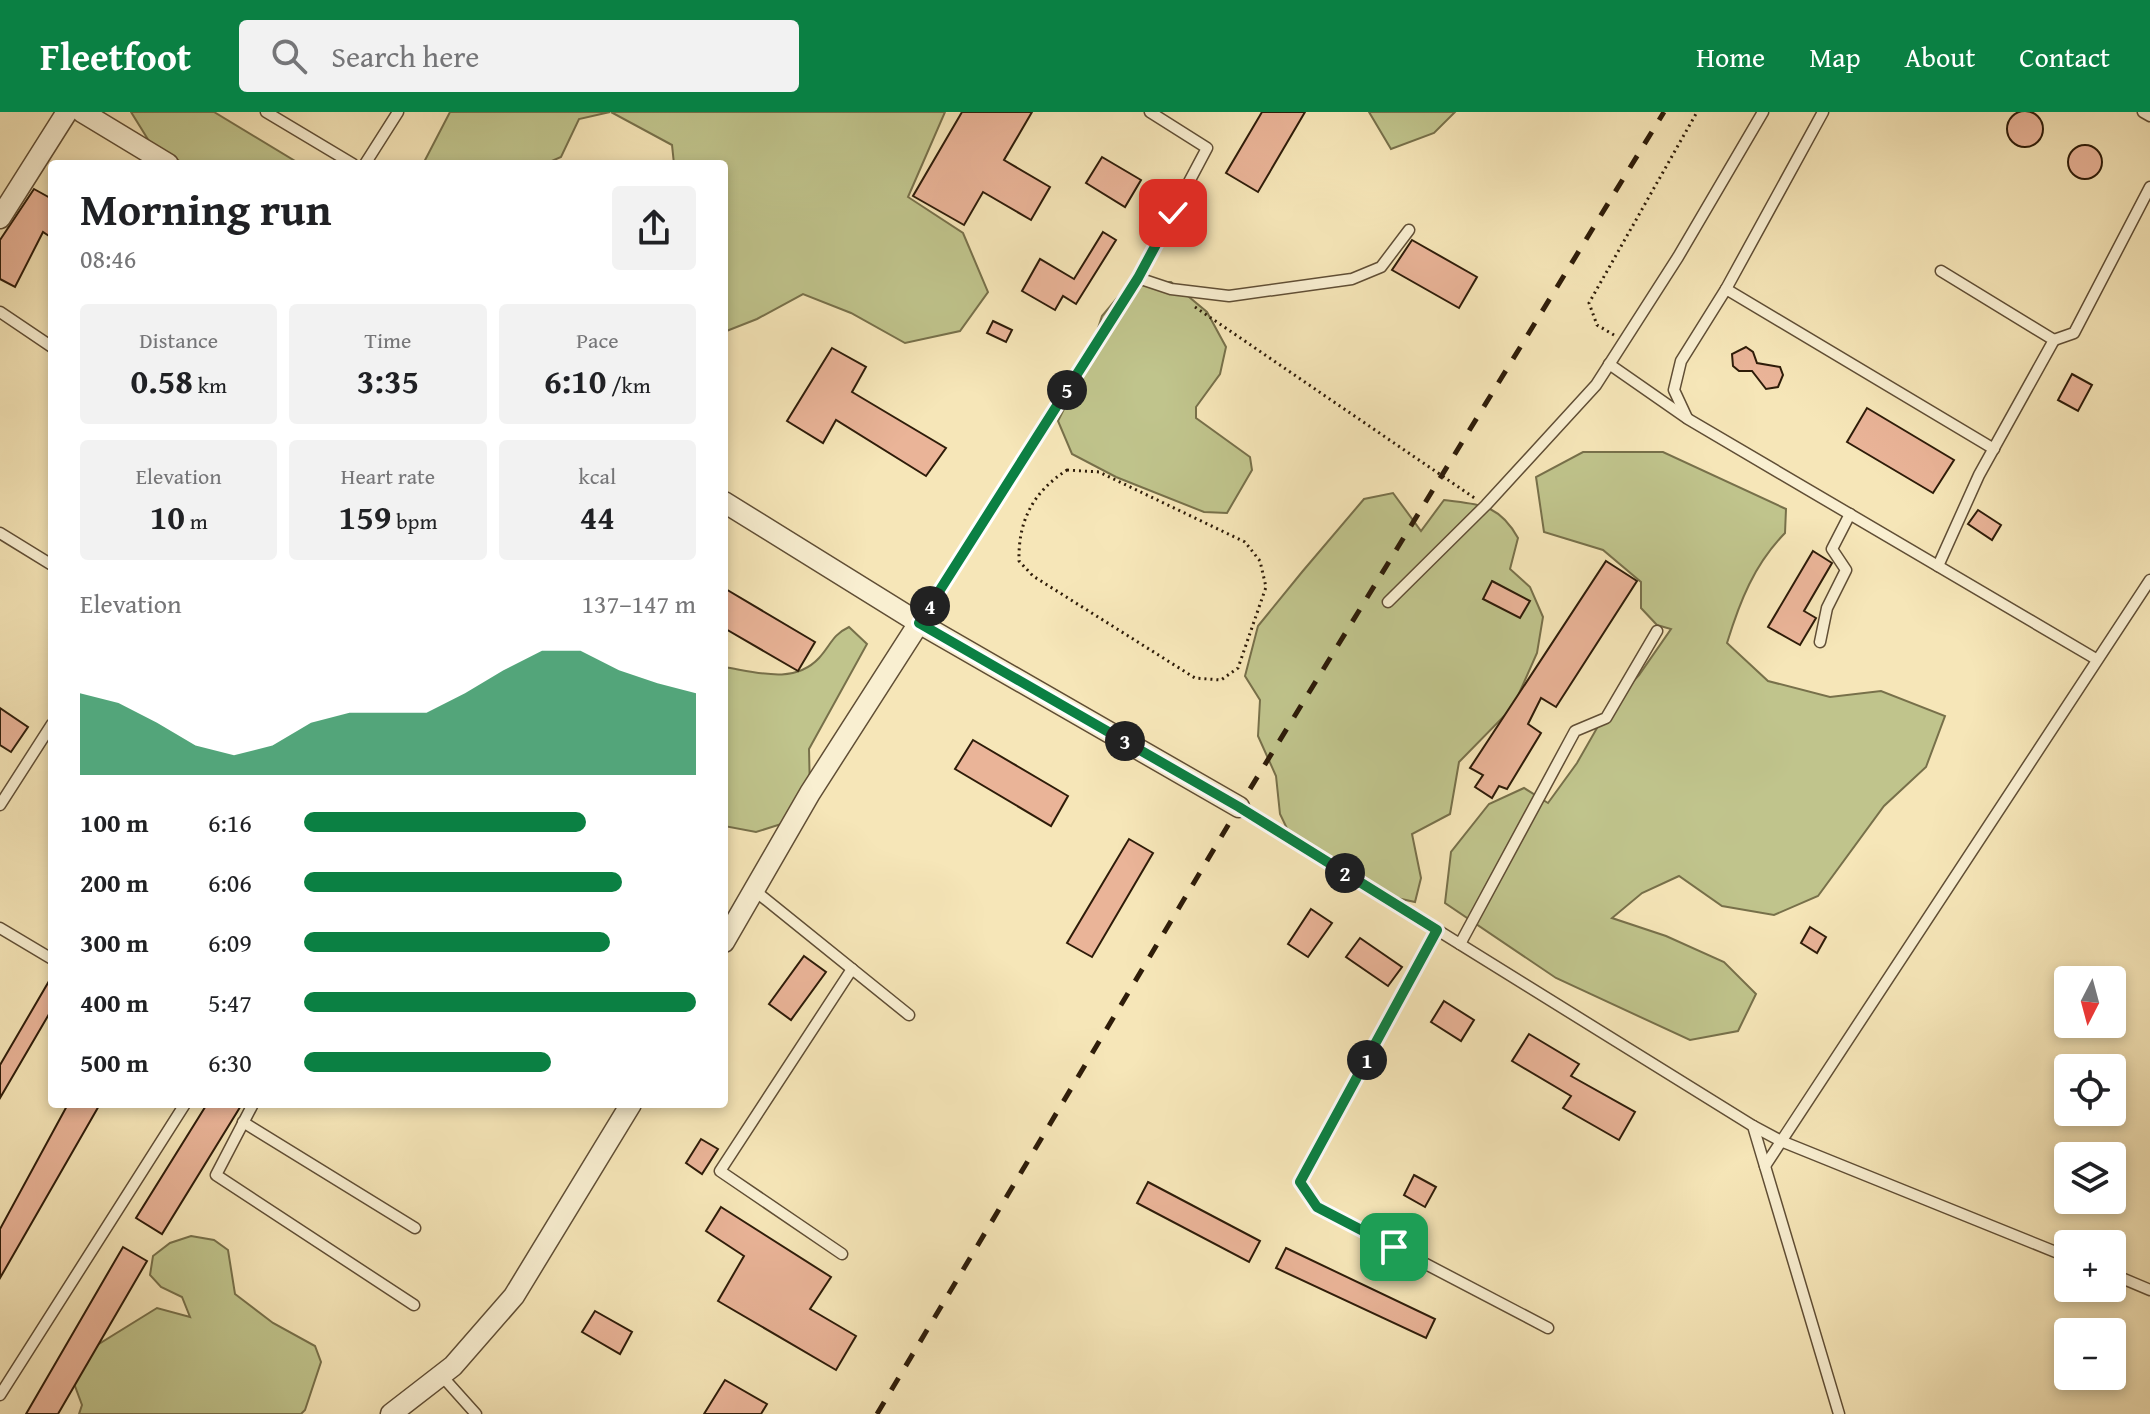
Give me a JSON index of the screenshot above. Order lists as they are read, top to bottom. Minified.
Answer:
{"north":"bottom","page":{"header":"Fleetfoot","search":"Search here","nav":["Home","Map","About","Contact"],"heading":["Morning run","08:46"],"stats":[["Distance","0.58 km"],["Time","3:35"],["Pace","6:10 /km"],["Elevation","10 m"],["Heart rate","159 bpm"],["kcal","44"]],"pins":["5","4","3","2","1"],"chart":["Elevation","137–147 m"],"list":[{"name":"100 m","note":"6:16"},{"name":"200 m","note":"6:06"},{"name":"300 m","note":"6:09"},{"name":"400 m","note":"5:47"},{"name":"500 m","note":"6:30"}],"map_buttons":["+","−"]}}
